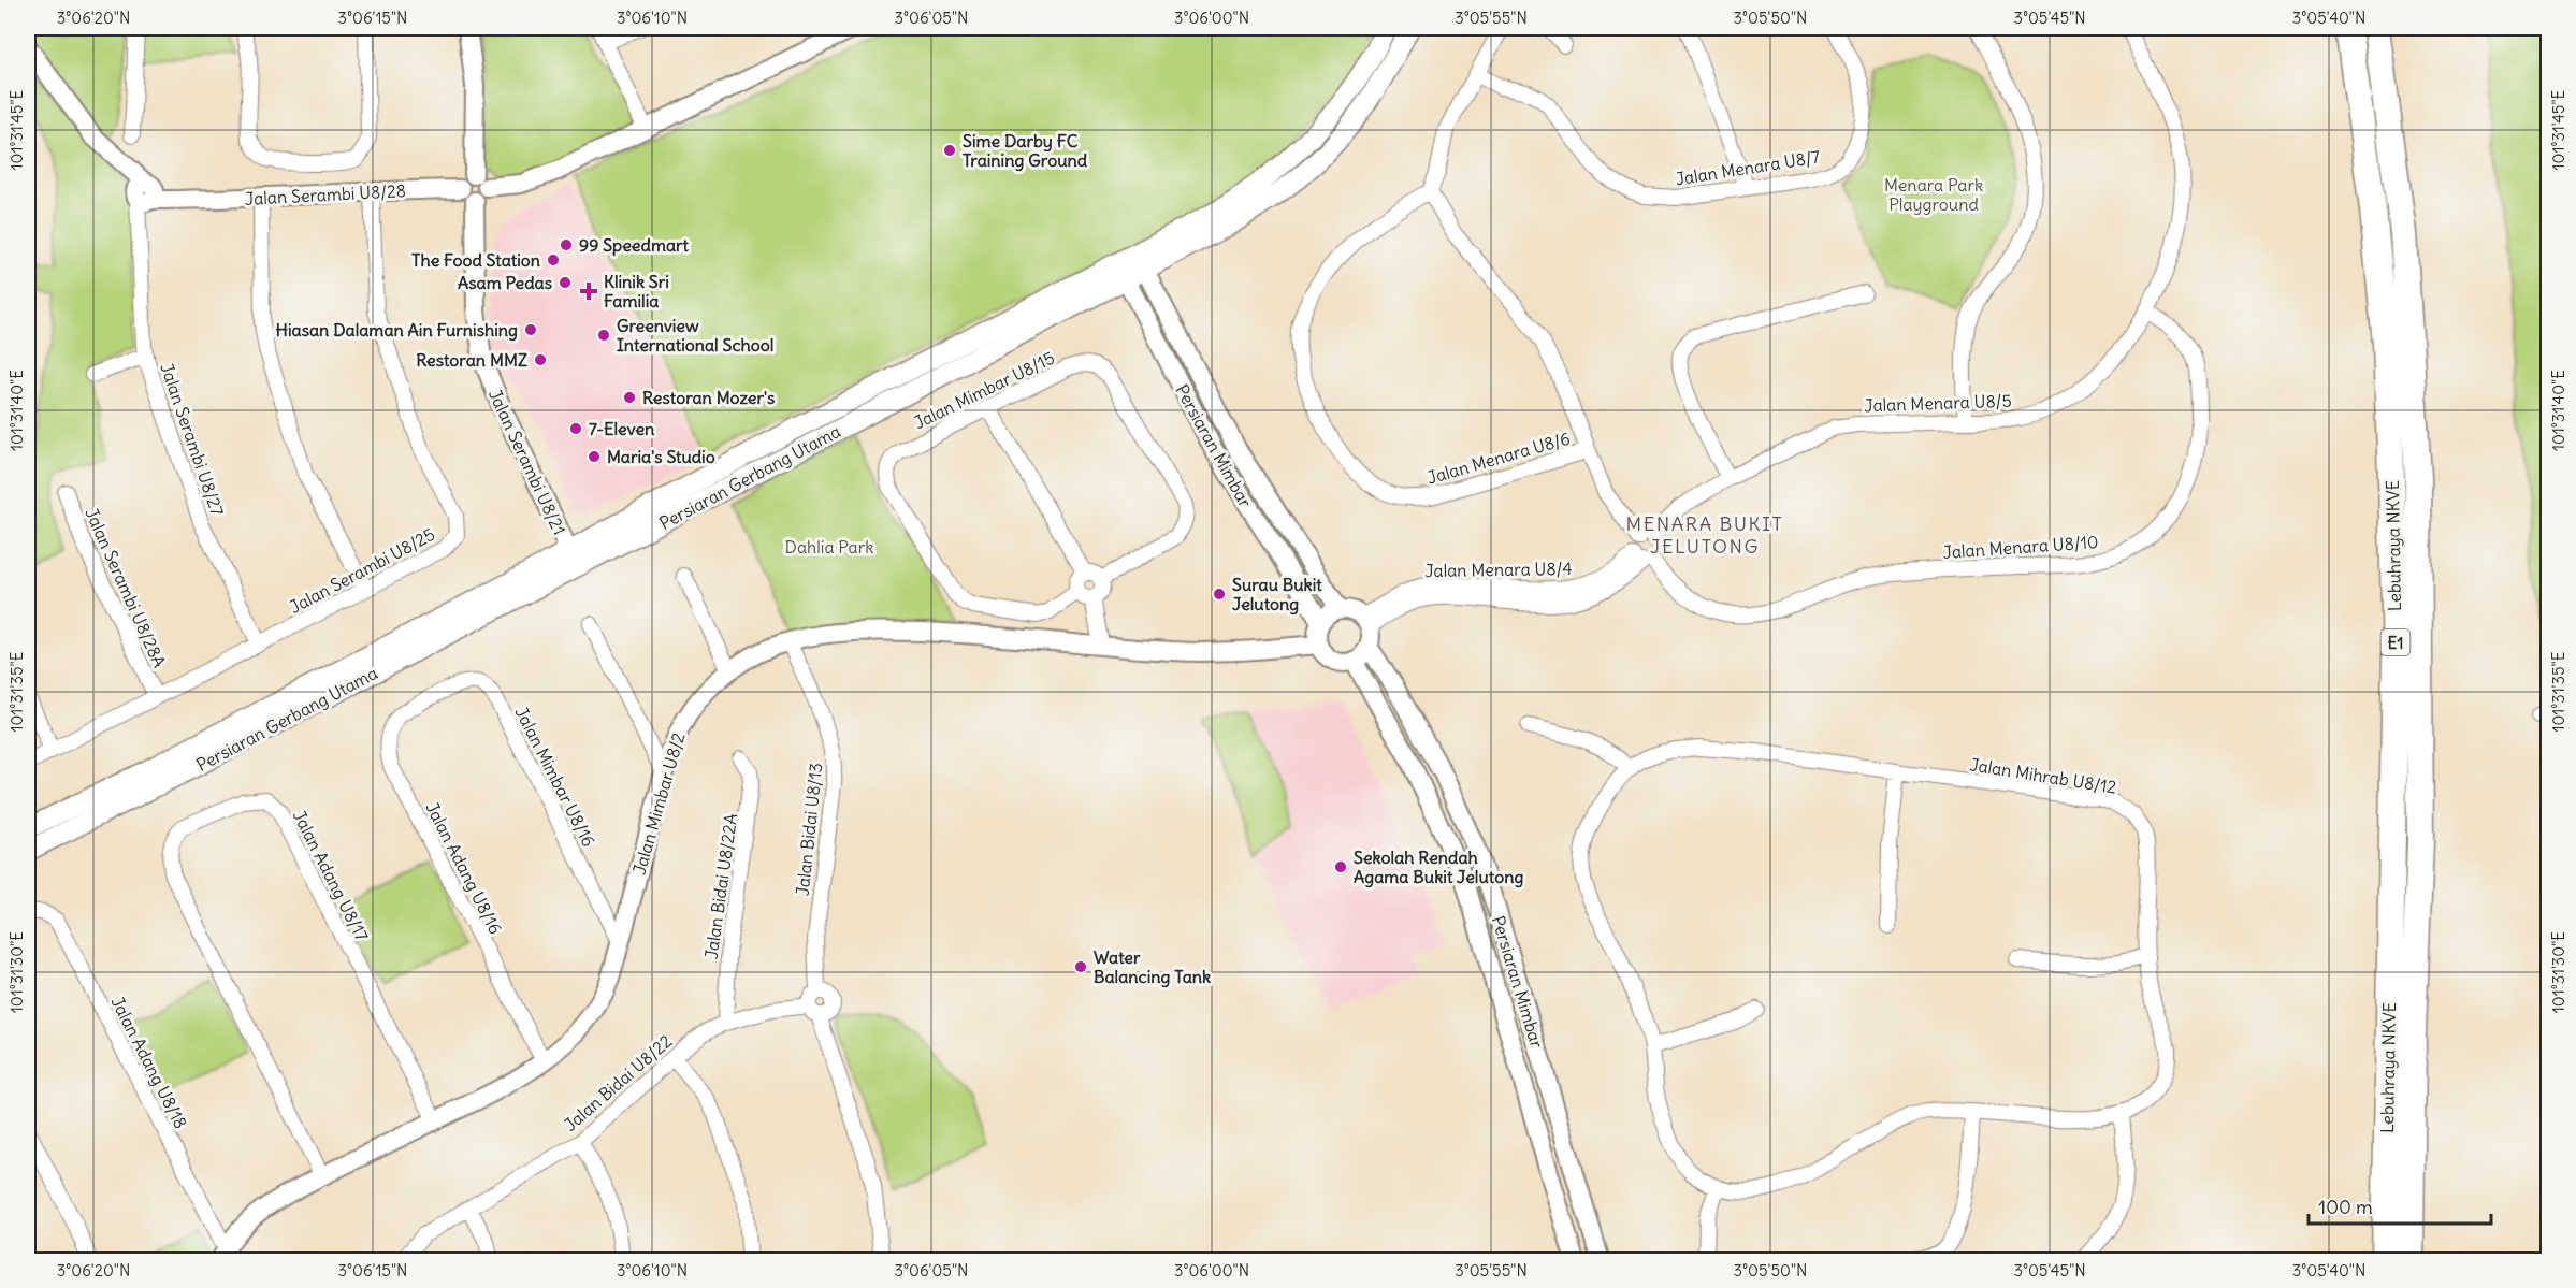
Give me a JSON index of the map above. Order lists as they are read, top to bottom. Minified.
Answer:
{"streets":{"highway":["Lebuhraya NKVE","E1"],"main road":["Persiaran Gerbang Utama"],"street":["Jalan Menara U8/7","Jalan Serambi U8/28","Jalan Mimbar U8/15","Jalan Menara U8/5","Jalan Serambi U8/27","Persiaran Mimbar","Jalan Menara U8/6","Jalan Serambi U8/21","Jalan Menara U8/10","Jalan Menara U8/4","Jalan Serambi U8/25","Jalan Serambi U8/28A","Jalan Mihrab U8/12","Jalan Mimbar U8/16","Jalan Mimbar U8/2","Jalan Bidai U8/13","Jalan Adang U8/16","Jalan Adang U8/17","Jalan Bidai U8/22A","Jalan Adang U8/18","Jalan Bidai U8/22"]},"crossings":[["Jalan Serambi U8/28","Jalan Serambi U8/27"],["Jalan Serambi U8/28","Jalan Serambi U8/21"],["Jalan Serambi U8/28","Jalan Serambi U8/25"],["Jalan Menara U8/5","Jalan Menara U8/10"],["Jalan Serambi U8/27","Jalan Serambi U8/25"],["Persiaran Mimbar","Persiaran Gerbang Utama"],["Persiaran Mimbar","Jalan Menara U8/4"],["Persiaran Mimbar","Jalan Mimbar U8/2"],["Jalan Serambi U8/21","Persiaran Gerbang Utama"],["Jalan Menara U8/10","Jalan Menara U8/4"],["Jalan Menara U8/4","Jalan Mimbar U8/2"],["Jalan Serambi U8/25","Jalan Serambi U8/28A"],["Jalan Mimbar U8/16","Jalan Mimbar U8/2"],["Jalan Mimbar U8/16","Jalan Adang U8/16"],["Jalan Mimbar U8/2","Jalan Bidai U8/13"],["Jalan Mimbar U8/2","Jalan Adang U8/16"],["Jalan Mimbar U8/2","Jalan Adang U8/17"],["Jalan Mimbar U8/2","Jalan Adang U8/18"],["Jalan Bidai U8/13","Jalan Bidai U8/22"],["Jalan Bidai U8/22A","Jalan Bidai U8/22"]],"districts":["MENARA BUKIT JELUTONG"],"parks":["Menara Park Playground","Dahlia Park"],"places":{"other":["Sime Darby FC Training Ground","99 Speedmart","The Food Station","Asam Pedas","Hiasan Dalaman Ain Furnishing","Greenview International School","Restoran MMZ","Restoran Mozer's","7-Eleven","Maria's Studio","Surau Bukit Jelutong","Sekolah Rendah Agama Bukit Jelutong","Water Balancing Tank"],"health":["Klinik Sri Familia"]},"scale_bar":"100 m","coordinates":["3°06'20\"N","3°06'15\"N","3°06'10\"N","3°06'05\"N","3°06'00\"N","3°05'55\"N","3°05'50\"N","3°05'45\"N","3°05'40\"N","101°31'45\"E","101°31'40\"E","101°31'35\"E","101°31'30\"E"]}
